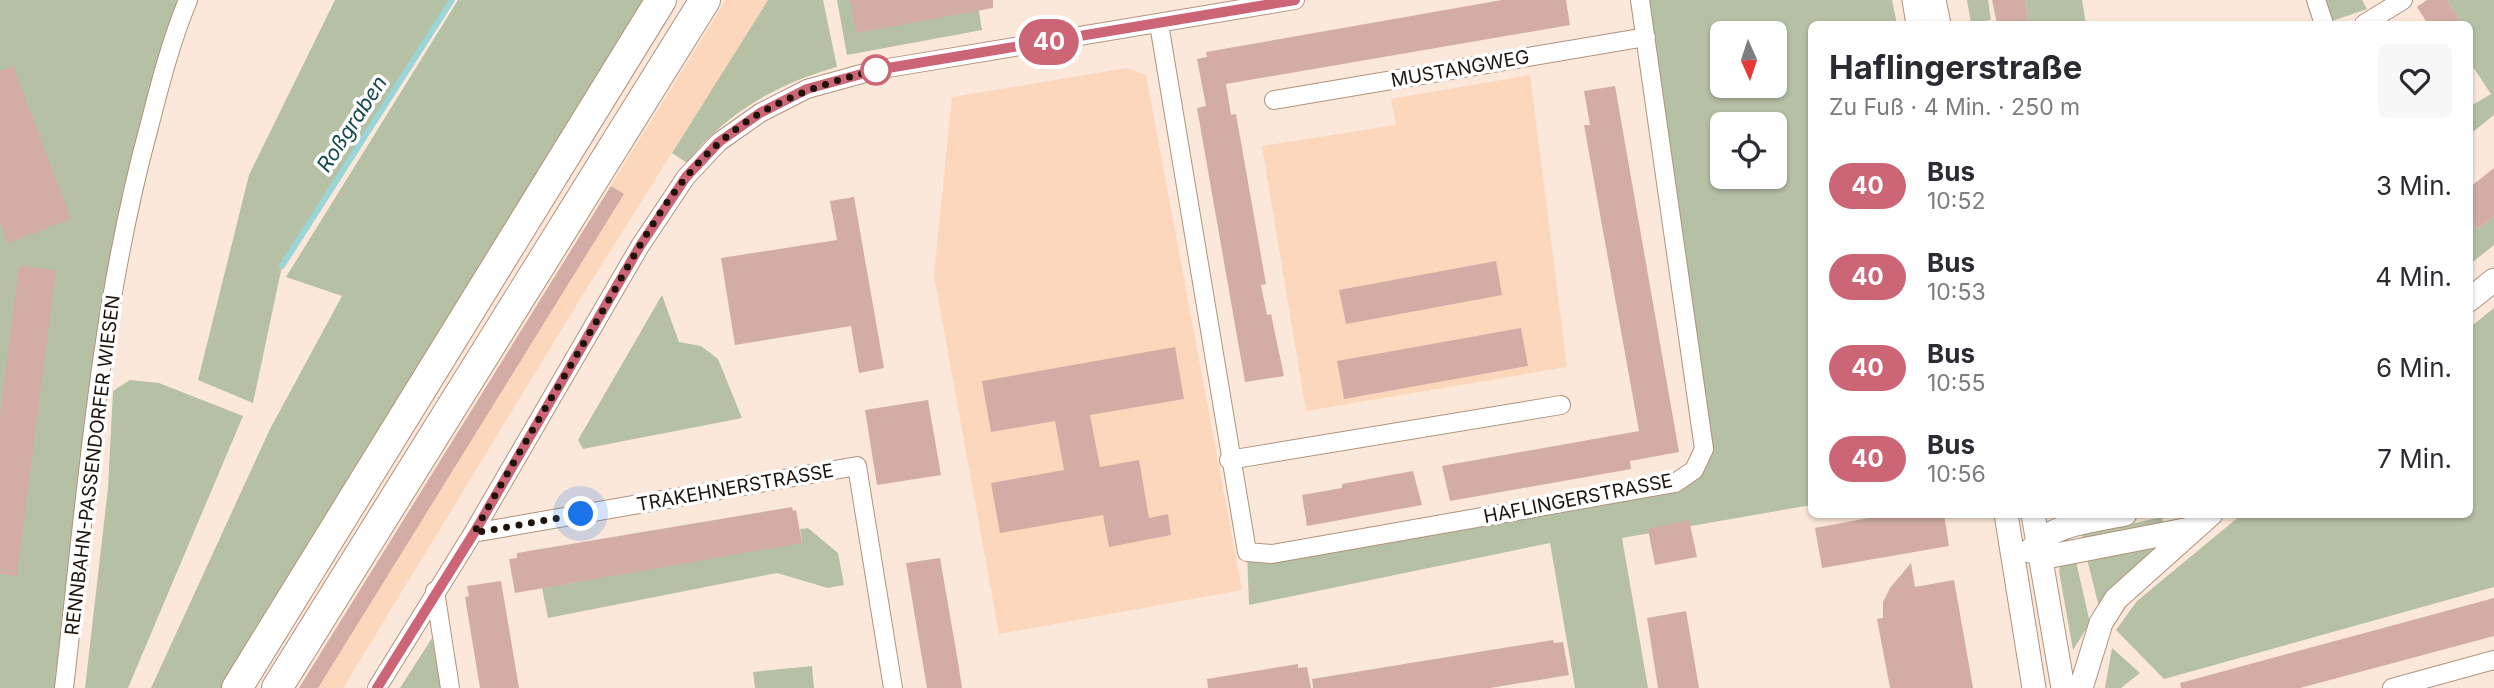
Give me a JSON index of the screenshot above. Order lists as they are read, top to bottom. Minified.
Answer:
{"streets":{"street":["MUSTANGWEG","RENNBAHN-PASSENDORFER WIESEN","TRAKEHNERSTRASSE","HAFLINGERSTRASSE"]},"crossings":[["MUSTANGWEG","HAFLINGERSTRASSE"]],"water":["Roßgraben"],"lines":["bus line 40"],"north":"bottom","page":{"on_map":"40","heading":["Haflingerstraße","Zu Fuß · 4 Min. · 250 m"],"list":[{"mark":"40","name":"Bus","note":"10:52","value":"3 Min."},{"mark":"40","name":"Bus","note":"10:53","value":"4 Min."},{"mark":"40","name":"Bus","note":"10:55","value":"6 Min."},{"mark":"40","name":"Bus","note":"10:56","value":"7 Min."}]}}
